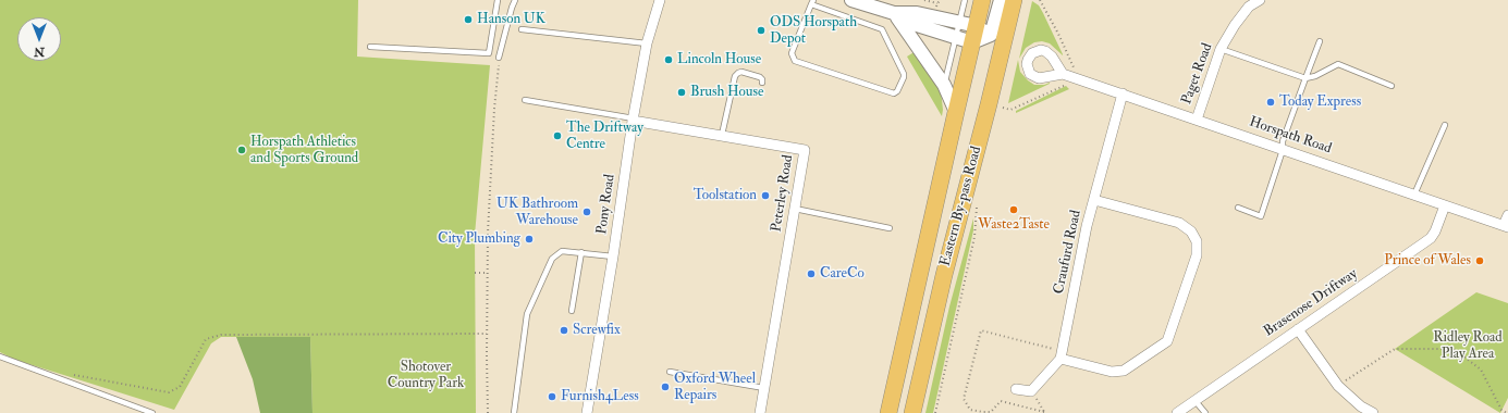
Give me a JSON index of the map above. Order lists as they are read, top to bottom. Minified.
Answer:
{"streets":{"highway":["Eastern By-pass Road"],"street":["Paget Road","Horspath Road","Peterley Road","Pony Road","Craufurd Road","Brasenose Driftway"]},"crossings":[["Paget Road","Horspath Road"],["Horspath Road","Craufurd Road"],["Horspath Road","Brasenose Driftway"],["Peterley Road","Pony Road"]],"parks":["Ridley Road Play Area","Shotover Country Park"],"places":["Hanson UK","ODS Horspath Depot","Lincoln House","Brush House","Today Express","The Driftway Centre","Horspath Athletics and Sports Ground","Toolstation","Waste2Taste","UK Bathroom Warehouse","City Plumbing","Prince of Wales","CareCo","Screwfix","Oxford Wheel Repairs","Furnish4Less"],"north":"bottom"}
